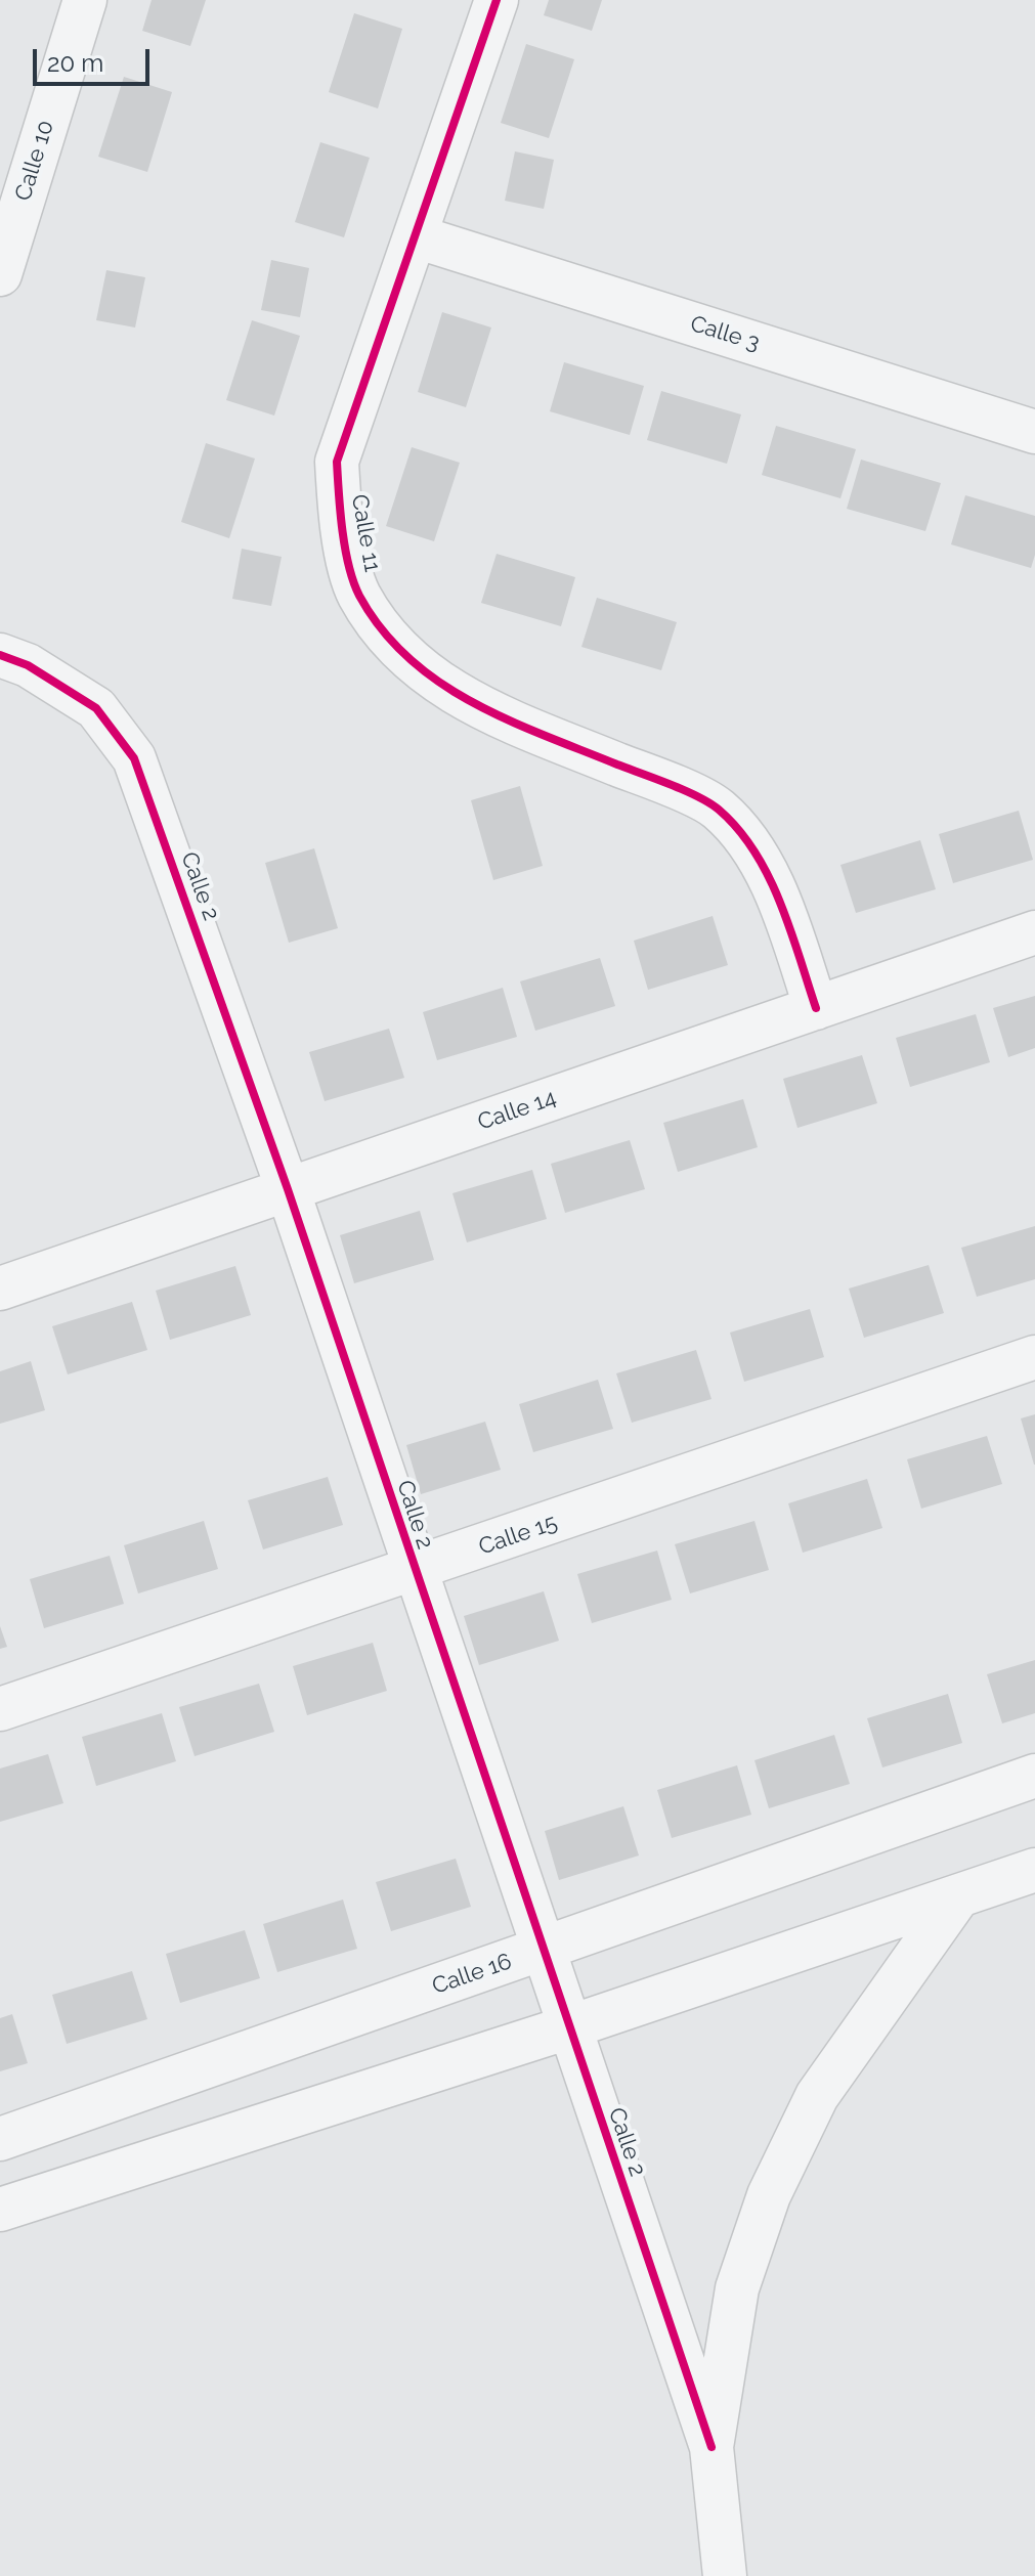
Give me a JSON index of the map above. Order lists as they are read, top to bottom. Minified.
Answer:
{"streets":{"street":["Calle 10","Calle 3","Calle 11","Calle 2","Calle 14","Calle 15","Calle 16"]},"crossings":[["Calle 3","Calle 11"],["Calle 11","Calle 14"],["Calle 2","Calle 14"],["Calle 2","Calle 15"],["Calle 2","Calle 16"]],"scale_bar":"20 m"}
